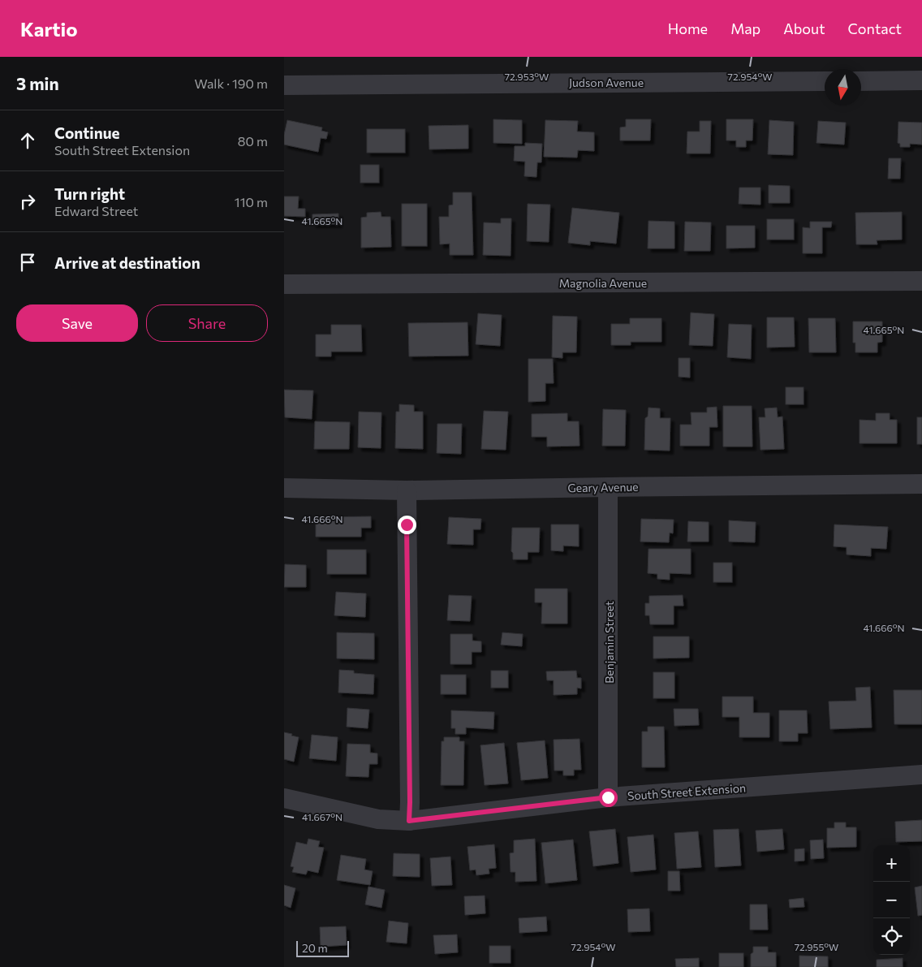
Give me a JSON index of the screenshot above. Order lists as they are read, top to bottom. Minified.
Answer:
{"streets":{"street":["Judson Avenue","Magnolia Avenue","Geary Avenue","Benjamin Street","South Street Extension"]},"crossings":[["Geary Avenue","Benjamin Street"],["Benjamin Street","South Street Extension"]],"scale_bar":"20 m","north":"bottom","page":{"header":"Kartio","nav":["Home","Map","About","Contact"],"heading":["3 min","Walk · 190 m"],"list":[["Continue","South Street Extension","80 m"],["Turn right","Edward Street","110 m"],"Arrive at destination"],"buttons":["Save","Share"],"map_buttons":["+","−"],"scale":"20 m"},"coordinates":["72.953°W","72.954°W","41.665°N","41.666°N","41.667°N","72.955°W"]}
